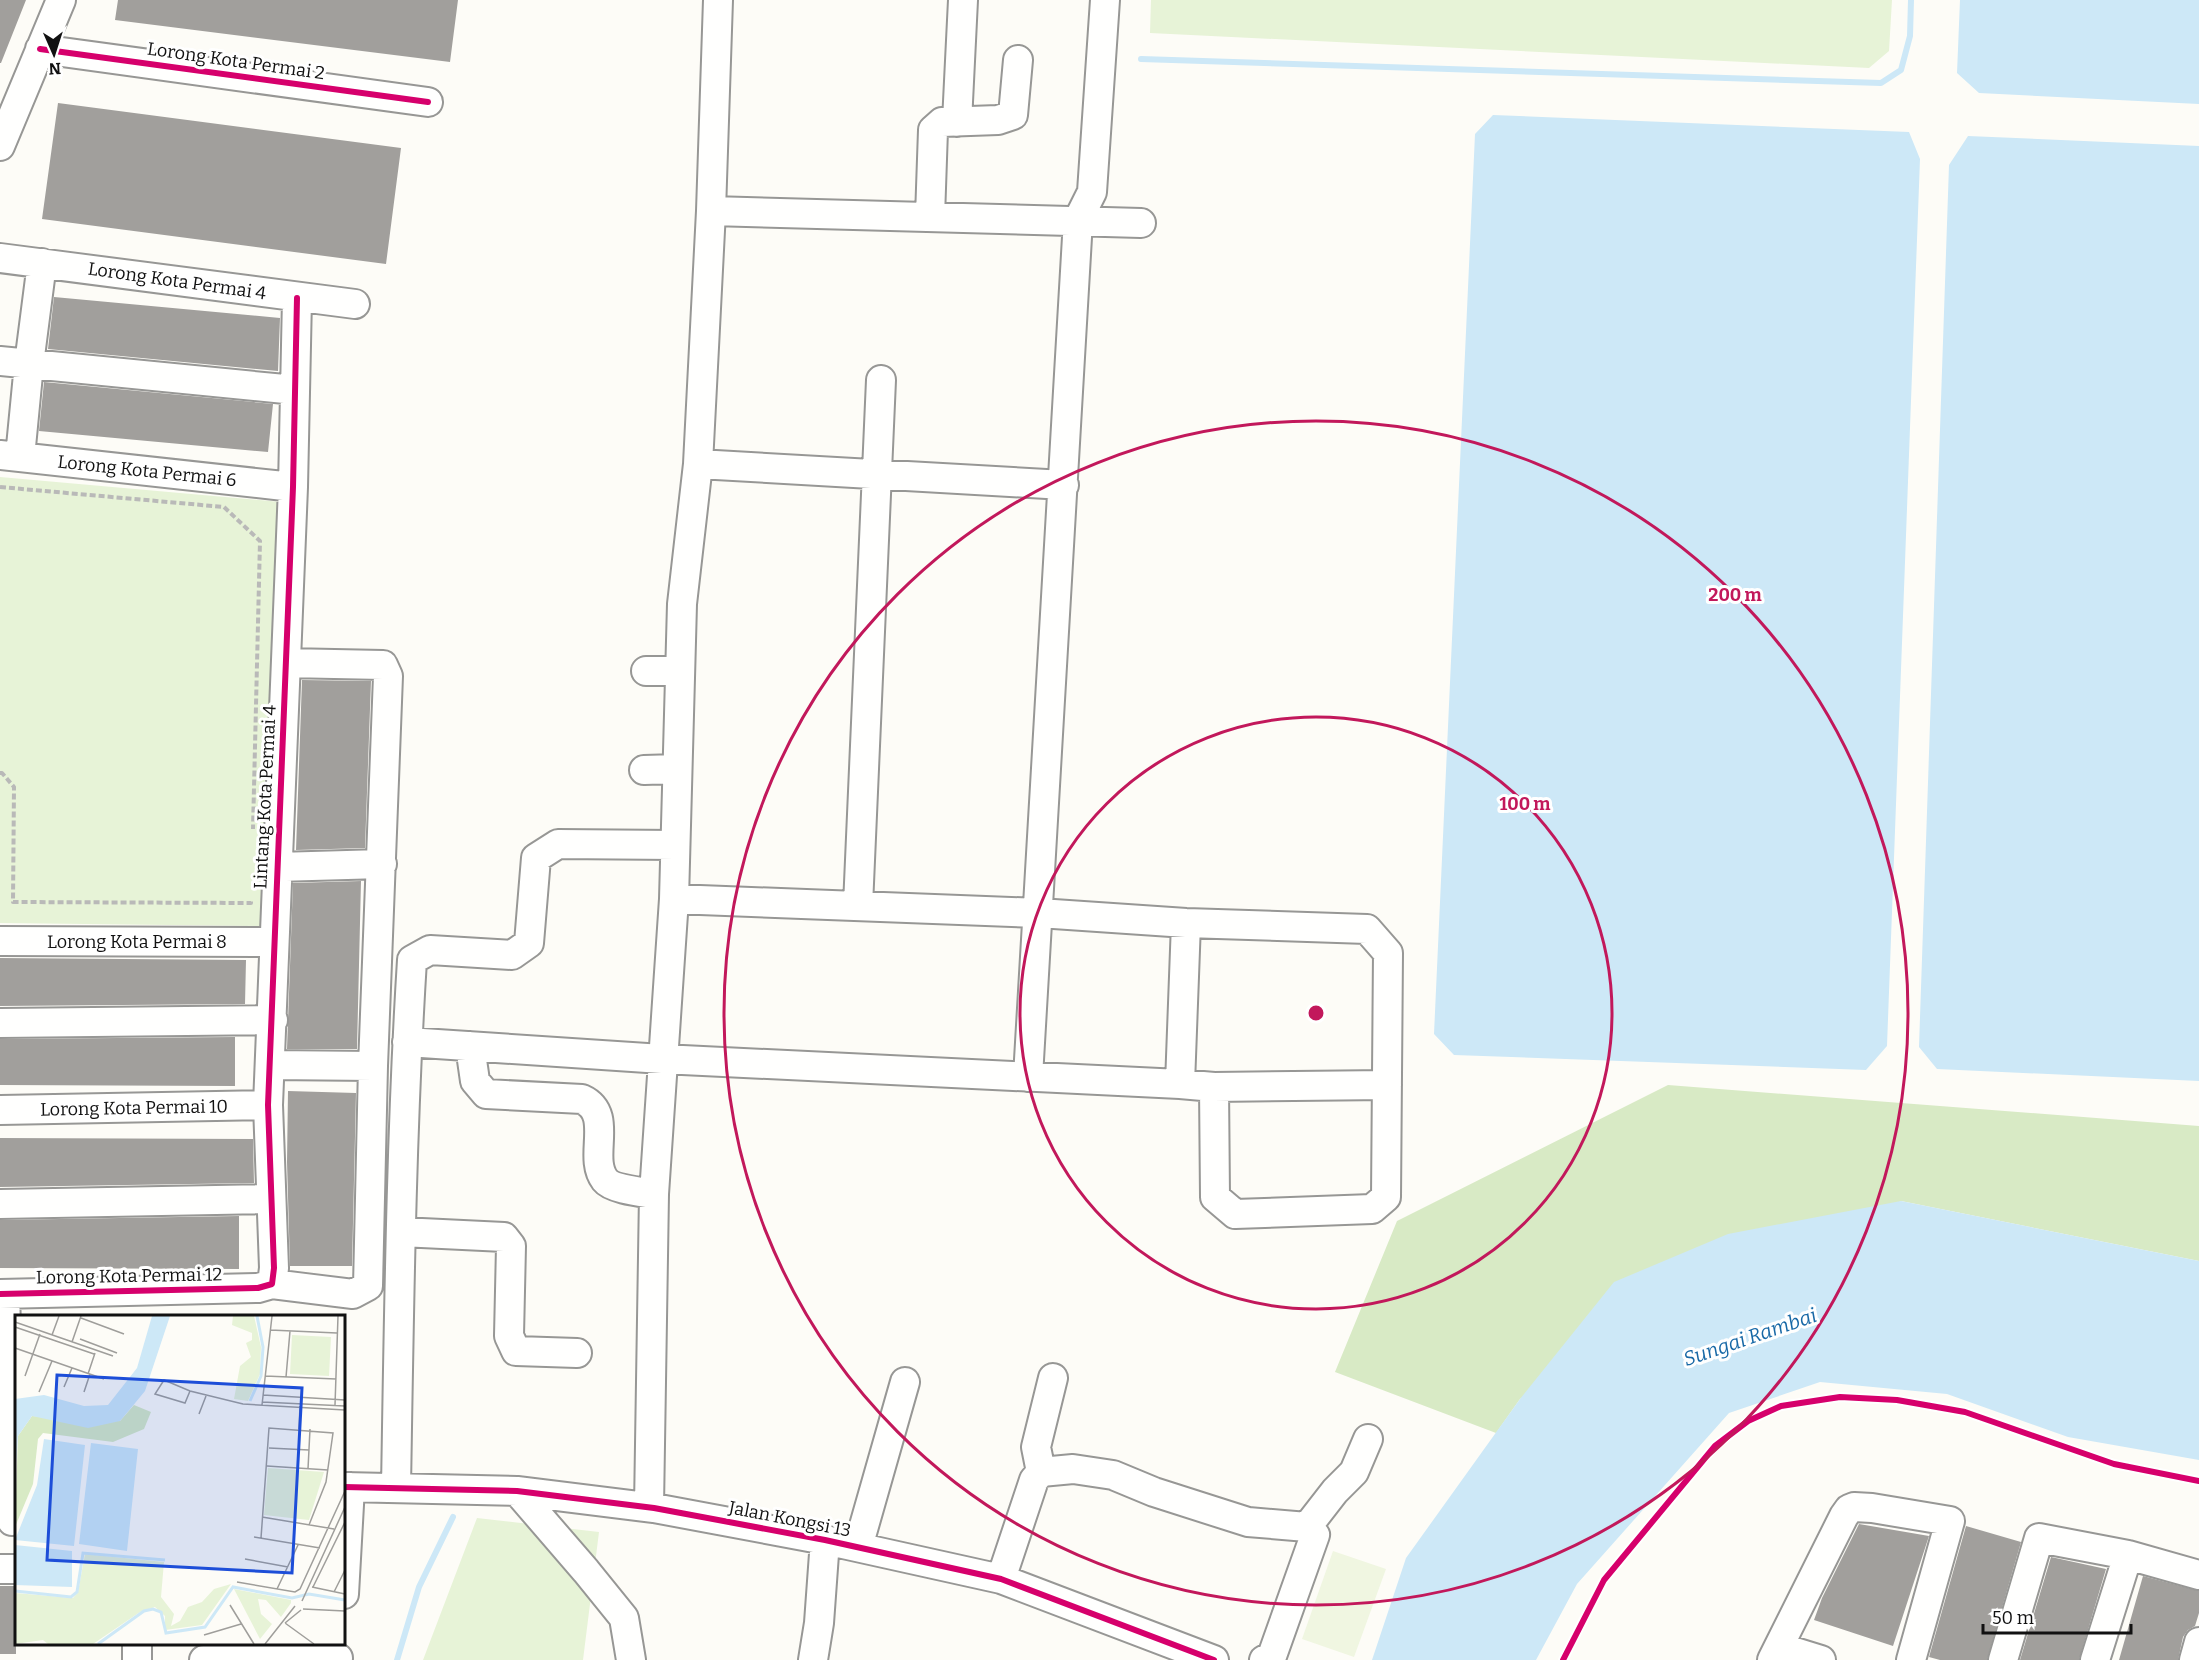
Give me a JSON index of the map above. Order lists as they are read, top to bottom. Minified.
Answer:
{"streets":{"street":["Lorong Kota Permai 2","Lorong Kota Permai 4","Lorong Kota Permai 6","Lintang Kota Permai 4","Lorong Kota Permai 8","Lorong Kota Permai 10","Lorong Kota Permai 12","Jalan Kongsi 13"]},"crossings":[["Lorong Kota Permai 4","Lintang Kota Permai 4"],["Lorong Kota Permai 6","Lintang Kota Permai 4"],["Lintang Kota Permai 4","Lorong Kota Permai 8"],["Lintang Kota Permai 4","Lorong Kota Permai 10"],["Lintang Kota Permai 4","Lorong Kota Permai 12"]],"water":["Sungai Rambai"],"scale_bar":"50 m","north":"bottom","rings":["200 m","100 m"]}
